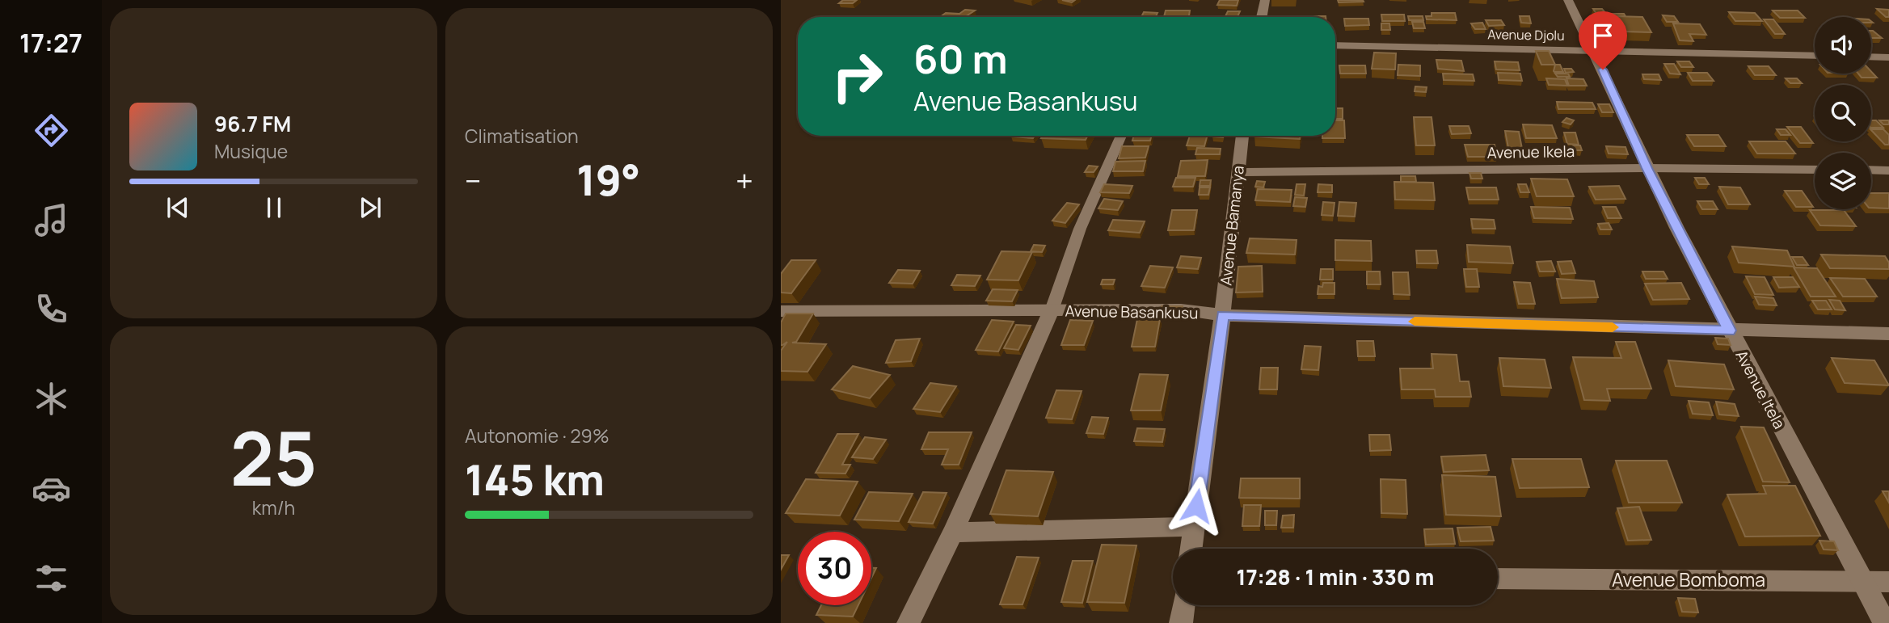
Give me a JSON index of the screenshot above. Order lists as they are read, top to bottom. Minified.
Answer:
{"streets":{"street":["Avenue Djolu","Avenue Ikela","Avenue Bamanya","Avenue Basankusu","Avenue Itela","Avenue Bomboma"]},"crossings":[["Avenue Djolu","Avenue Itela"],["Avenue Ikela","Avenue Bamanya"],["Avenue Ikela","Avenue Itela"],["Avenue Bamanya","Avenue Basankusu"],["Avenue Basankusu","Avenue Itela"],["Avenue Itela","Avenue Bomboma"]],"page":{"tabs":"17:27","tile":["Climatisation",["25","km/h"],["Autonomie · 29%","145 km"]],"turn":["60 m","Avenue Basankusu"],"song":["96.7 FM","Musique"],"heat":["−","19°","+"],"limit":"30","trip":"17:28 · 1 min · 330 m"}}
